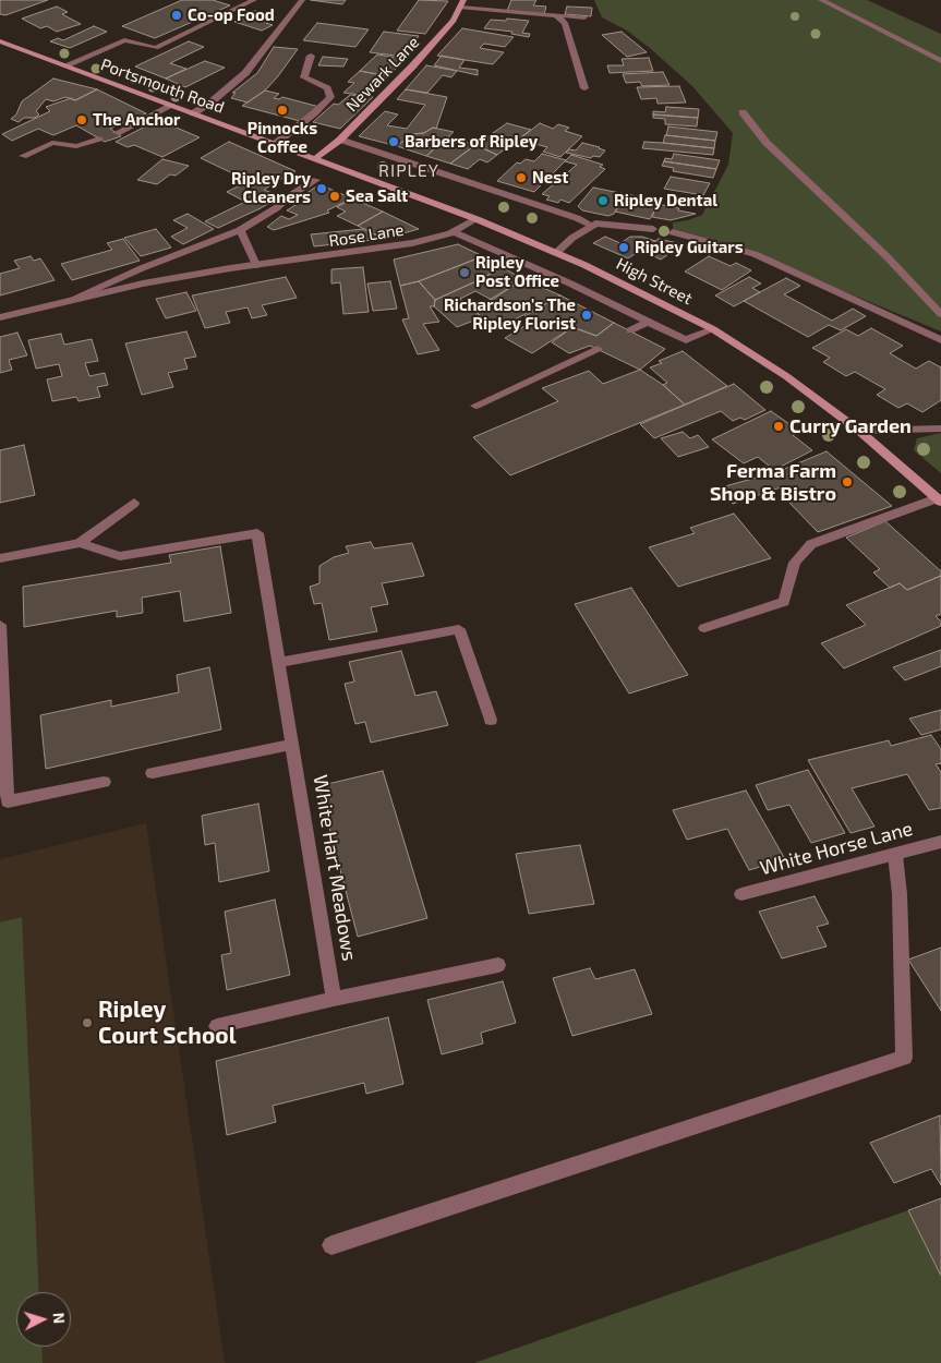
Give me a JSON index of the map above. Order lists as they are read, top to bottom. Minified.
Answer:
{"streets":{"main road":["Newark Lane","Portsmouth Road","High Street"],"street":["Rose Lane","White Horse Lane","White Hart Meadows"]},"crossings":[["Newark Lane","Portsmouth Road"],["Newark Lane","High Street"],["Portsmouth Road","High Street"],["Rose Lane","High Street"]],"districts":["RIPLEY"],"places":["Co-op Food","Pinnocks Coffee","The Anchor","Barbers of Ripley","Nest","Ripley Dry Cleaners","Sea Salt","Ripley Dental","Ripley Guitars","Ripley Post Office","Richardson's The Ripley Florist","Curry Garden","Ferma Farm Shop & Bistro","Ripley Court School"],"north":"right"}
